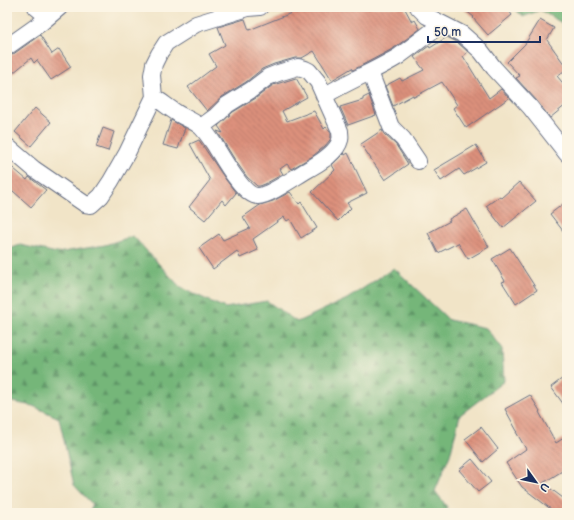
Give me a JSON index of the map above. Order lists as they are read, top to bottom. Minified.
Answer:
{"scale_bar":"50 m","north":"bottom right"}
